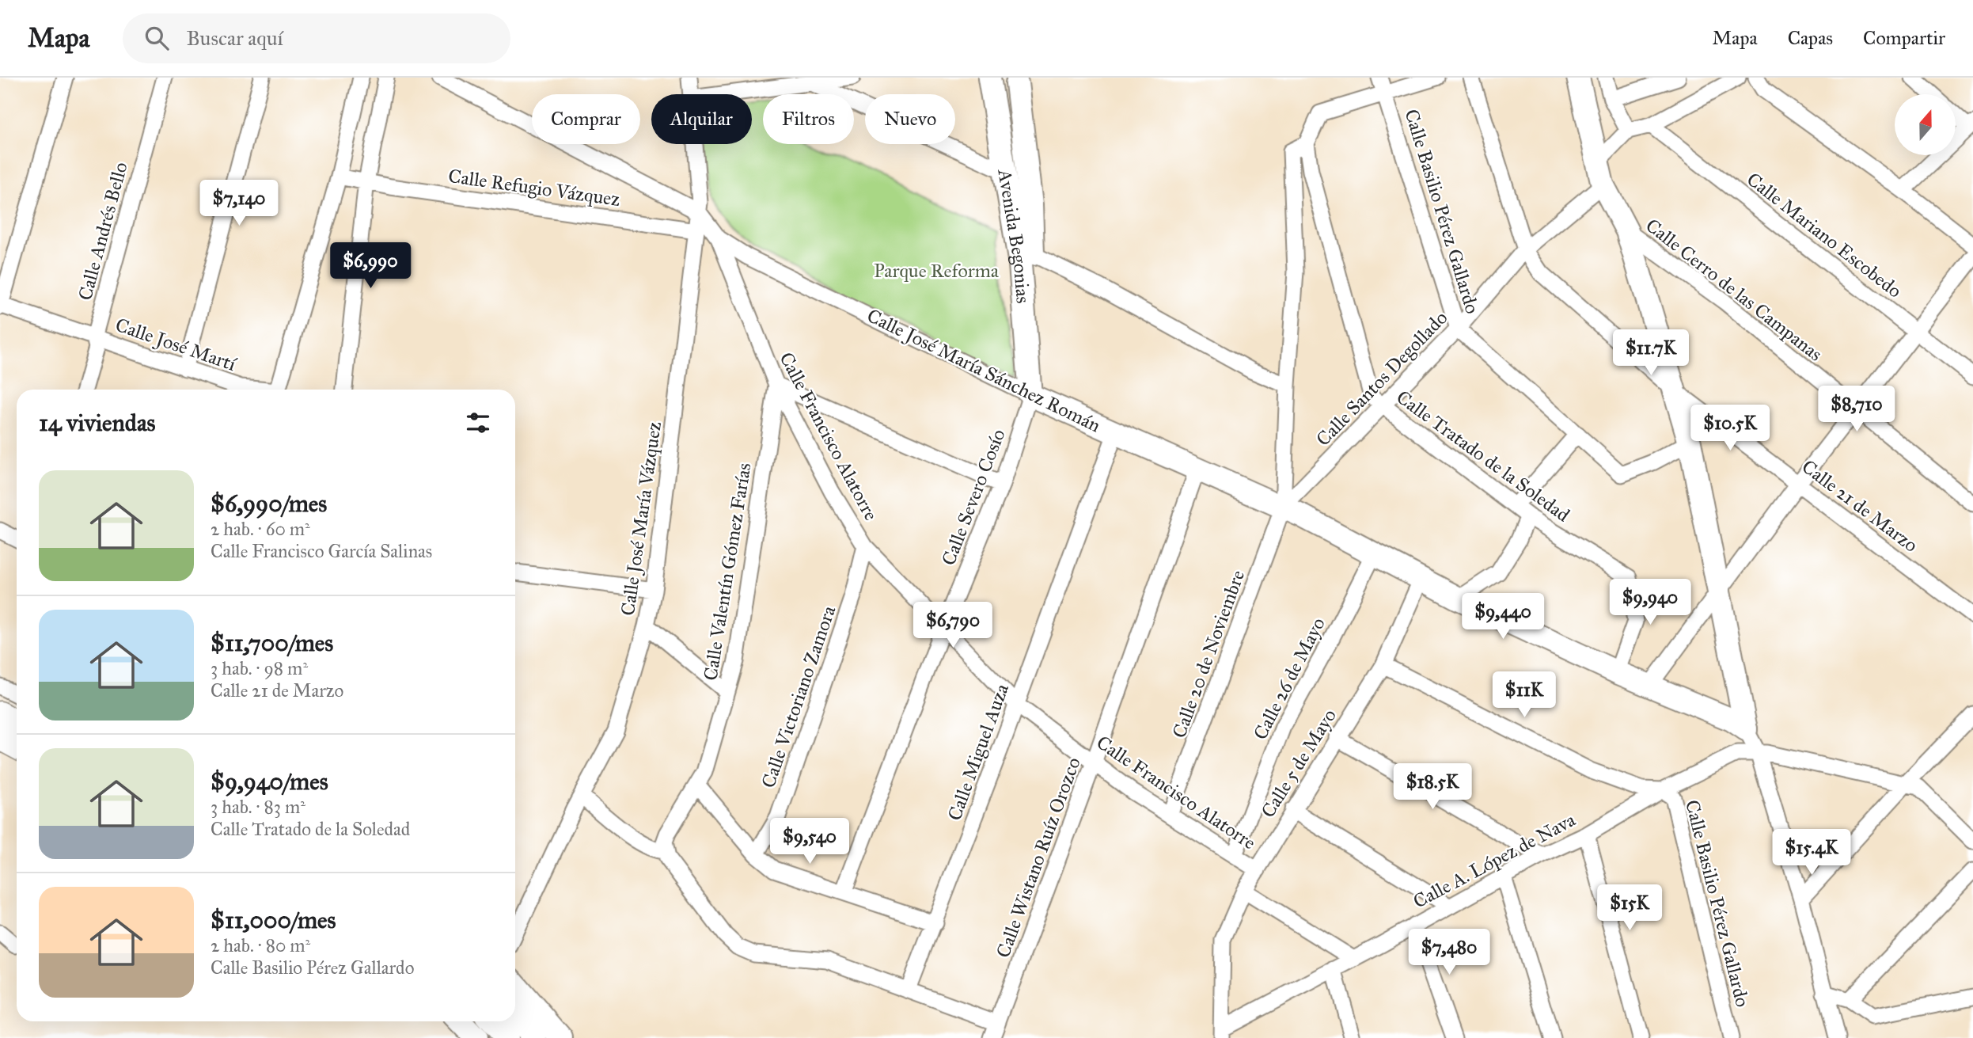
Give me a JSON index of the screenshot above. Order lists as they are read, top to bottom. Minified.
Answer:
{"streets":{"street":["Calle Refugio Vázquez","Calle Basilio Pérez Gallardo","Calle Andrés Bello","Calle Mariano Escobedo","Avenida Begonias","Calle Cerro de las Campanas","Calle José Martí","Calle José María Sánchez Román","Calle Santos Degollado","Calle Francisco Alatorre","Calle Tratado de la Soledad","Calle Severo Cosío","Calle 21 de Marzo","Calle José María Vázquez","Calle Valentín Gómez Farías","Calle 20 de Noviembre","Calle 26 de Mayo","Calle Victoriano Zamora","Calle Miguel Auza","Calle 5 de Mayo","Calle Wistano Ruíz Orozco","Calle A. López de Nava"]},"crossings":[["Calle Refugio Vázquez","Calle José Martí"],["Calle Refugio Vázquez","Calle José María Vázquez"],["Calle Basilio Pérez Gallardo","Calle Santos Degollado"],["Calle Basilio Pérez Gallardo","Calle 5 de Mayo"],["Calle Basilio Pérez Gallardo","Calle A. López de Nava"],["Calle Andrés Bello","Calle José Martí"],["Avenida Begonias","Calle José María Sánchez Román"],["Avenida Begonias","Calle Severo Cosío"],["Calle José María Sánchez Román","Calle Santos Degollado"],["Calle José María Sánchez Román","Calle Francisco Alatorre"],["Calle José María Sánchez Román","Calle Tratado de la Soledad"],["Calle José María Sánchez Román","Calle Severo Cosío"],["Calle José María Sánchez Román","Calle José María Vázquez"],["Calle José María Sánchez Román","Calle 20 de Noviembre"],["Calle José María Sánchez Román","Calle 26 de Mayo"],["Calle José María Sánchez Román","Calle Miguel Auza"],["Calle José María Sánchez Román","Calle 5 de Mayo"],["Calle José María Sánchez Román","Calle Wistano Ruíz Orozco"],["Calle Santos Degollado","Calle Tratado de la Soledad"],["Calle Santos Degollado","Calle 21 de Marzo"],["Calle Santos Degollado","Calle 20 de Noviembre"],["Calle Francisco Alatorre","Calle Severo Cosío"],["Calle Francisco Alatorre","Calle Valentín Gómez Farías"],["Calle Francisco Alatorre","Calle 20 de Noviembre"],["Calle Francisco Alatorre","Calle 26 de Mayo"],["Calle Francisco Alatorre","Calle Victoriano Zamora"],["Calle Francisco Alatorre","Calle Miguel Auza"],["Calle Francisco Alatorre","Calle 5 de Mayo"],["Calle Francisco Alatorre","Calle Wistano Ruíz Orozco"],["Calle 5 de Mayo","Calle A. López de Nava"]],"parks":["Parque Reforma"],"north":"top","page":{"header":"Mapa","search":"Buscar aquí","nav":["Mapa","Capas","Compartir"],"chip":["Comprar","Alquilar","Filtros","Nuevo"],"price":["$7,140","$6,990","$11.7K","$8,710","$10.5K","$9,940","$9,440","$6,790","$11K","$18.5K","$9,540","$15.4K","$15K","$7,480"],"heading":"14 viviendas","list":[{"name":"$6,990/mes","note":"2 hab. · 60 m² · Calle Francisco García Salinas"},{"name":"$11,700/mes","note":"3 hab. · 98 m² · Calle 21 de Marzo"},{"name":"$9,940/mes","note":"3 hab. · 83 m² · Calle Tratado de la Soledad"},{"name":"$11,000/mes","note":"2 hab. · 80 m² · Calle Basilio Pérez Gallardo"}]}}
